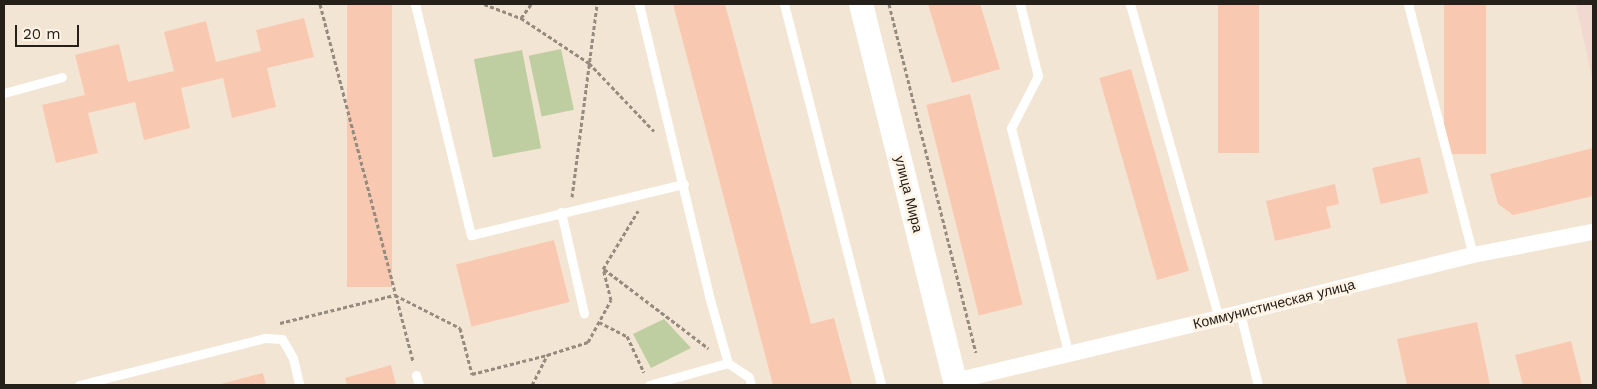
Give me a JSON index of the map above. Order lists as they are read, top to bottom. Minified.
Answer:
{"streets":{"main road":["улица Мира"],"street":["Коммунистическая улица"]},"crossings":[["улица Мира","Коммунистическая улица"]],"scale_bar":"20 m"}
